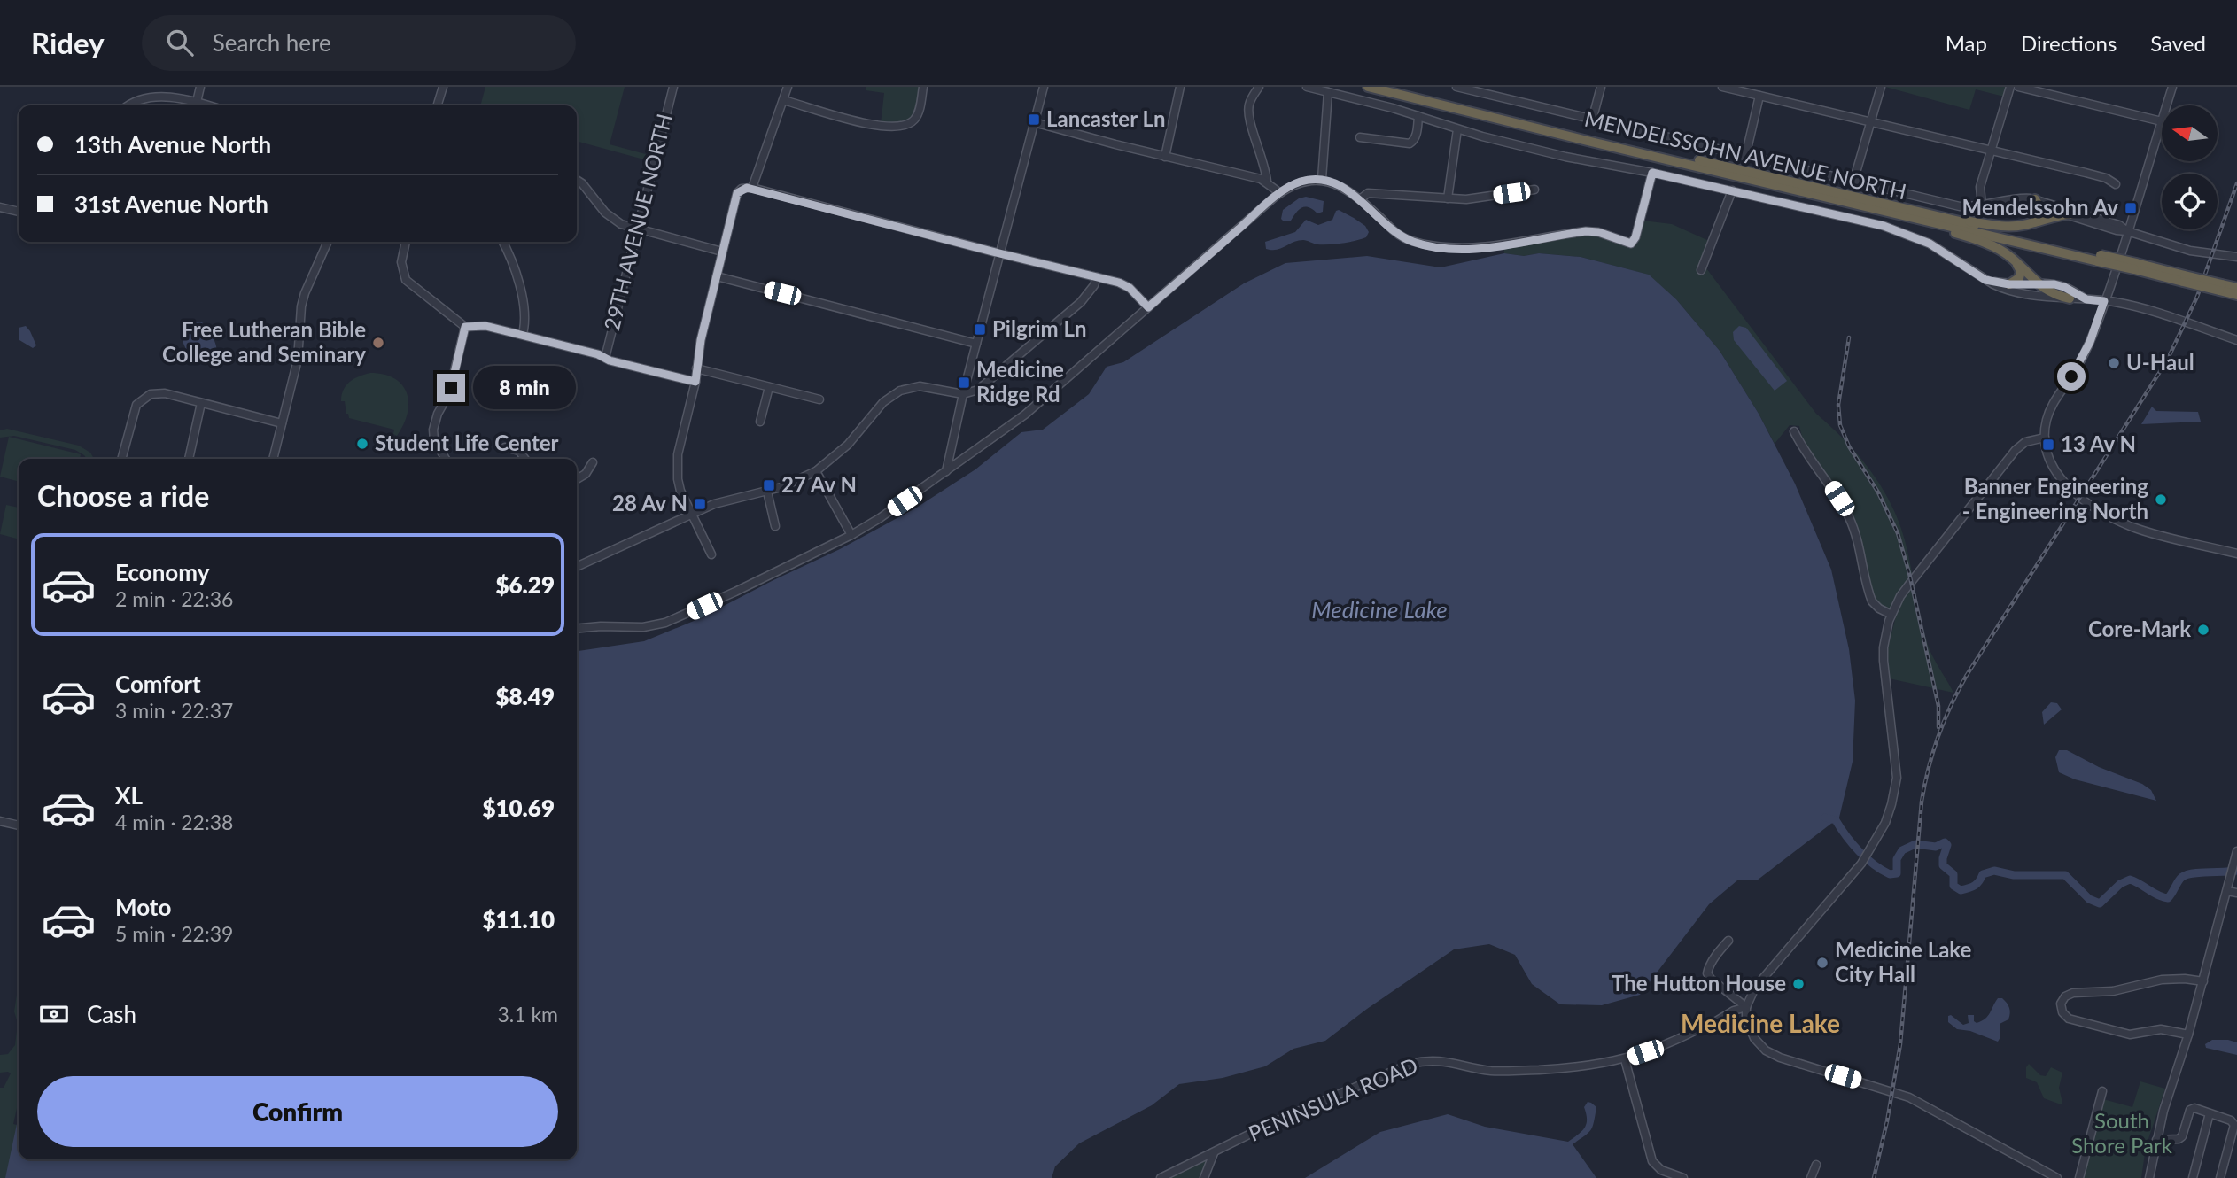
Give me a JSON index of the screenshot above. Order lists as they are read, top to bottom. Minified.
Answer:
{"streets":{"street":["MENDELSSOHN AVENUE NORTH","29TH AVENUE NORTH","PENINSULA ROAD"]},"districts":["Medicine Lake"],"water":["Medicine Lake"],"parks":["South Shore Park"],"places":{"transit":["Lancaster Ln","Mendelssohn Av","Pilgrim Ln","Medicine Ridge Rd","13 Av N","27 Av N","28 Av N"],"other":["Free Lutheran Bible College and Seminary","U-Haul","Student Life Center","Banner Engineering - Engineering North","Core-Mark","Medicine Lake City Hall","The Hutton House"]},"north":"left","page":{"header":"Ridey","search":"Search here","nav":["Map","Directions","Saved"],"banner":["13th Avenue North","31st Avenue North"],"bubble":"8 min","heading":"Choose a ride","list":[{"name":"Economy","note":"2 min · 22:36","value":"$6.29"},{"name":"Comfort","note":"3 min · 22:37","value":"$8.49"},{"name":"XL","note":"4 min · 22:38","value":"$10.69"},{"name":"Moto","note":"5 min · 22:39","value":"$11.10"}],"pay":["Cash","3.1 km"],"buttons":"Confirm"}}
